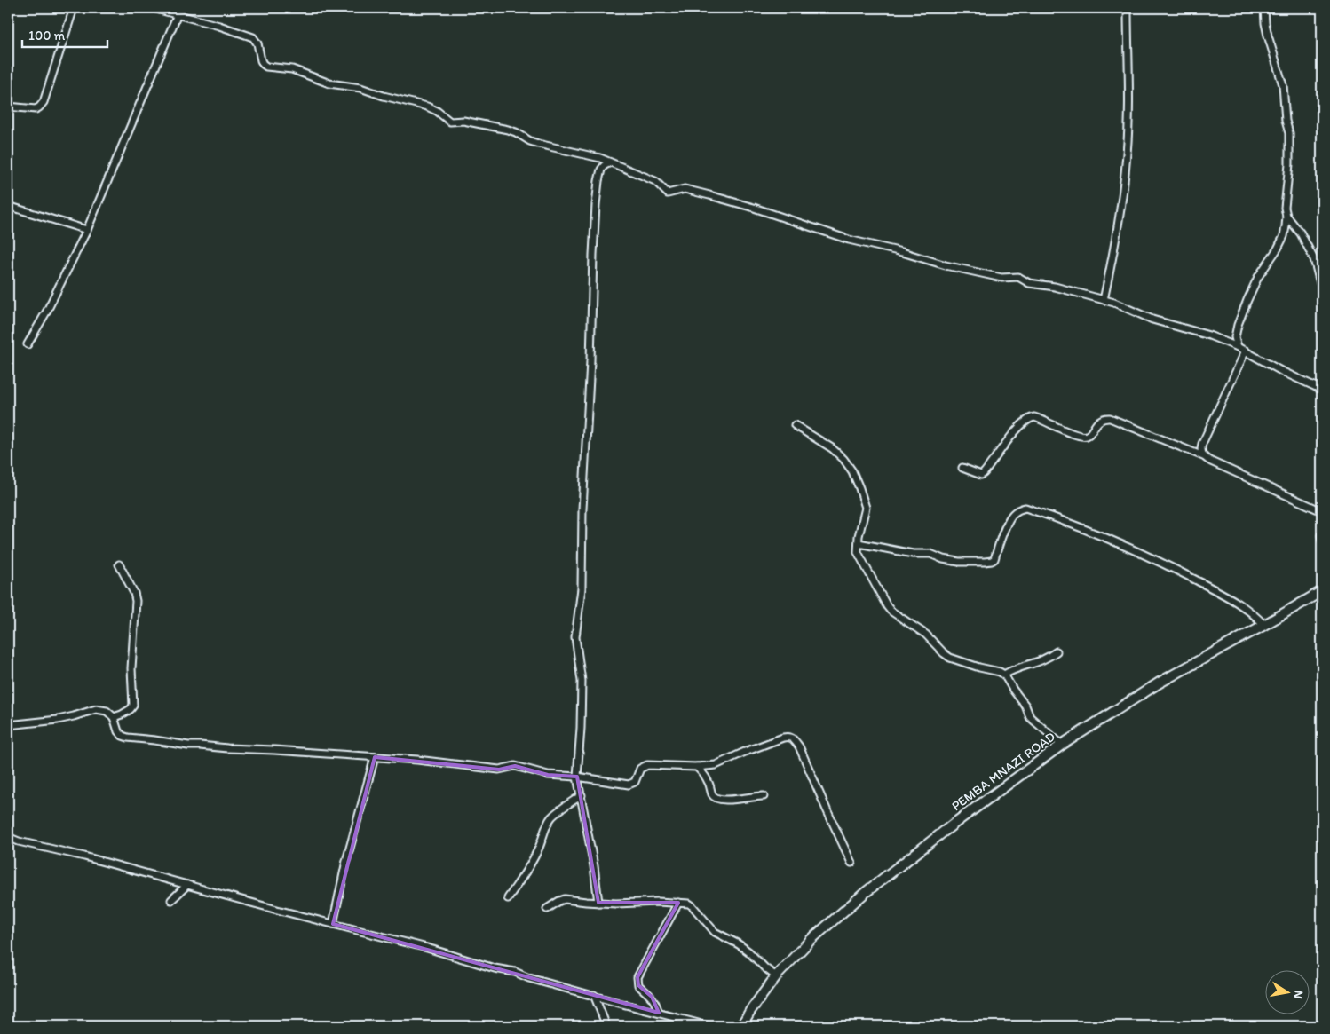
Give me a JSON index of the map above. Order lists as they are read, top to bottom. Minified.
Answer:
{"streets":{"main road":["PEMBA MNAZI ROAD"]},"scale_bar":"100 m","north":"right"}
